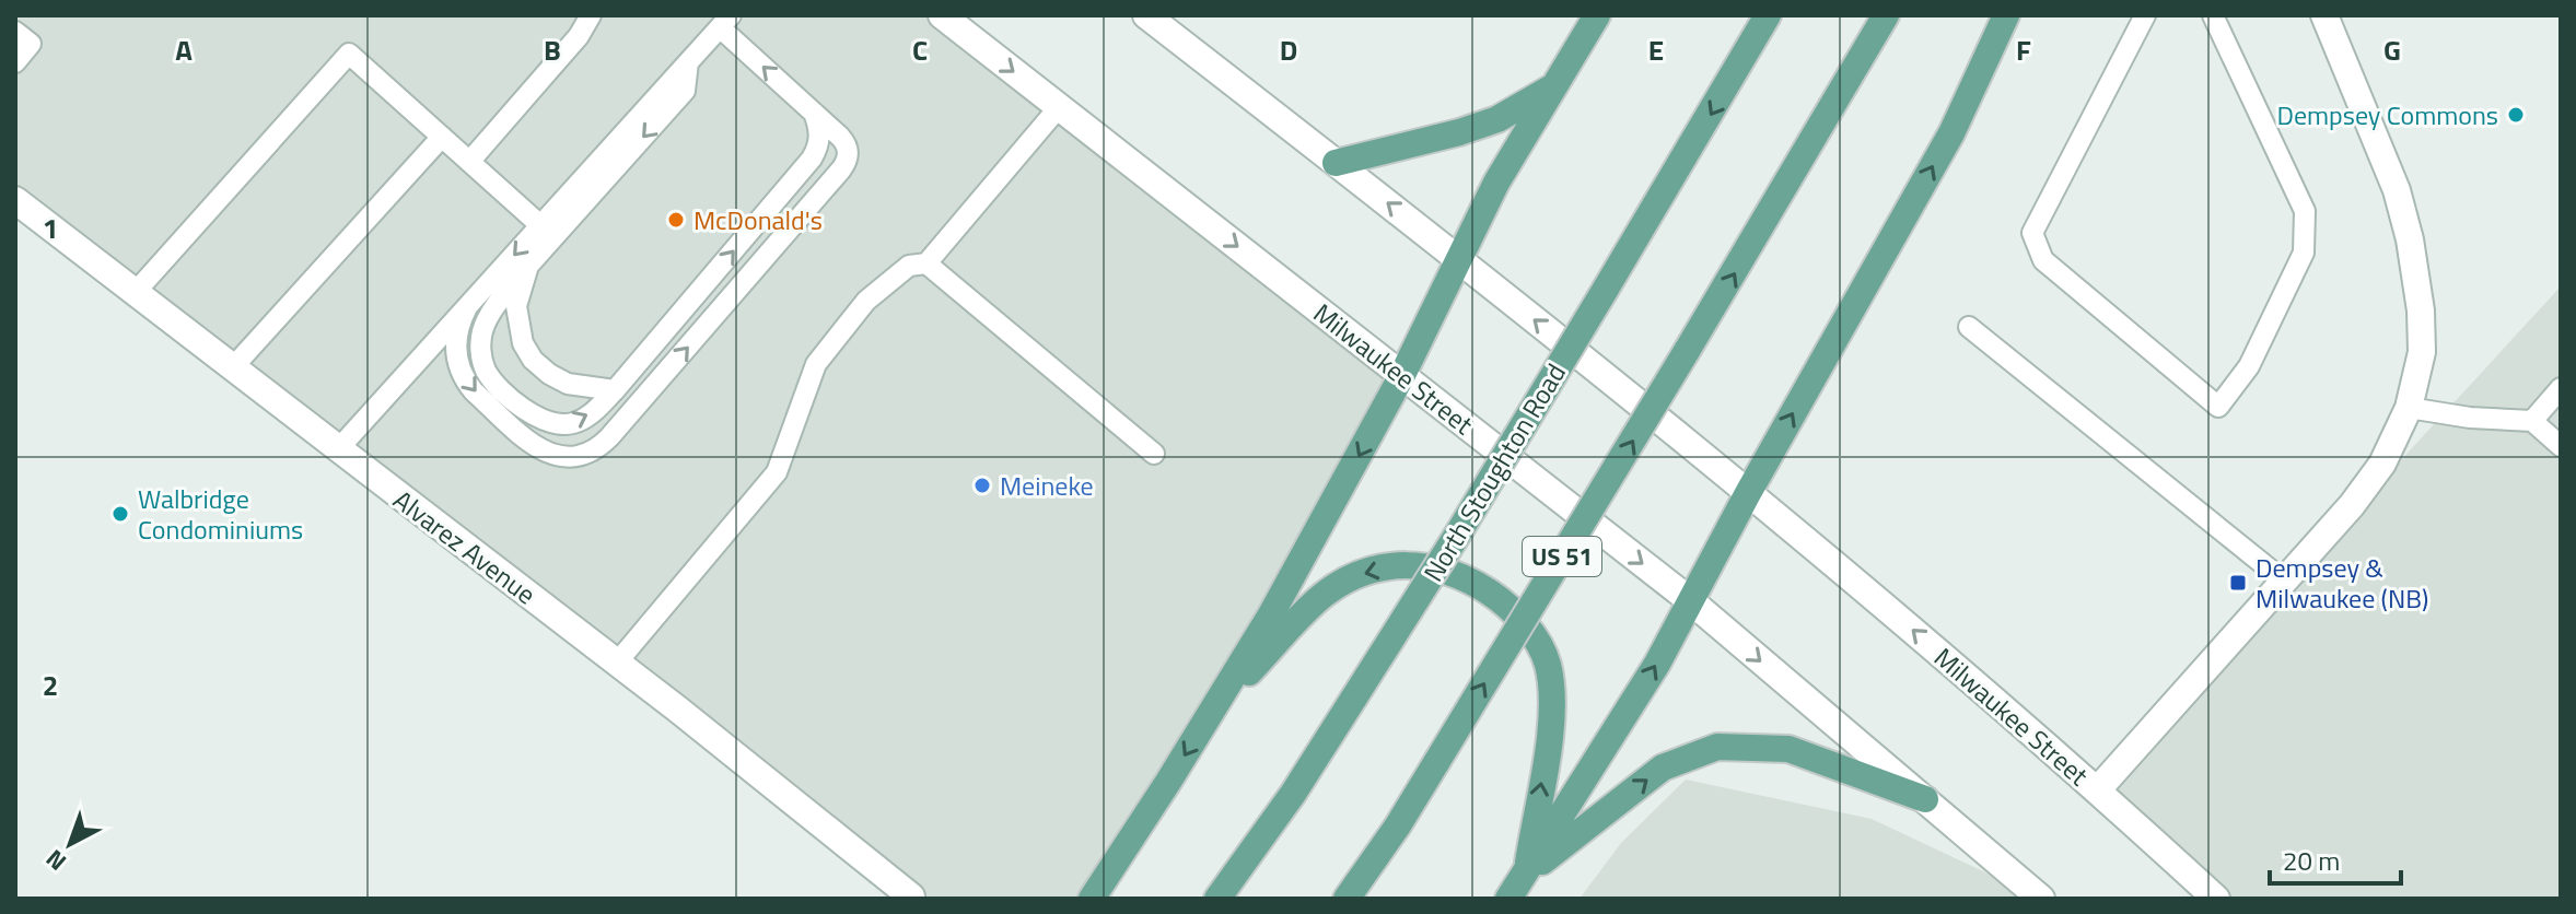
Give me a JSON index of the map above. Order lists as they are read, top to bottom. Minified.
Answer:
{"streets":{"main road":["North Stoughton Road","US 51"],"street":["Milwaukee Street","Alvarez Avenue"]},"places":{"other":["Dempsey Commons","McDonald's","Meineke","Walbridge Condominiums"],"transit":["Dempsey & Milwaukee (NB)"]},"scale_bar":"20 m","north":"bottom left","grid":{"columns":["A","B","C","D","E","F","G"],"rows":["1","2"]}}
